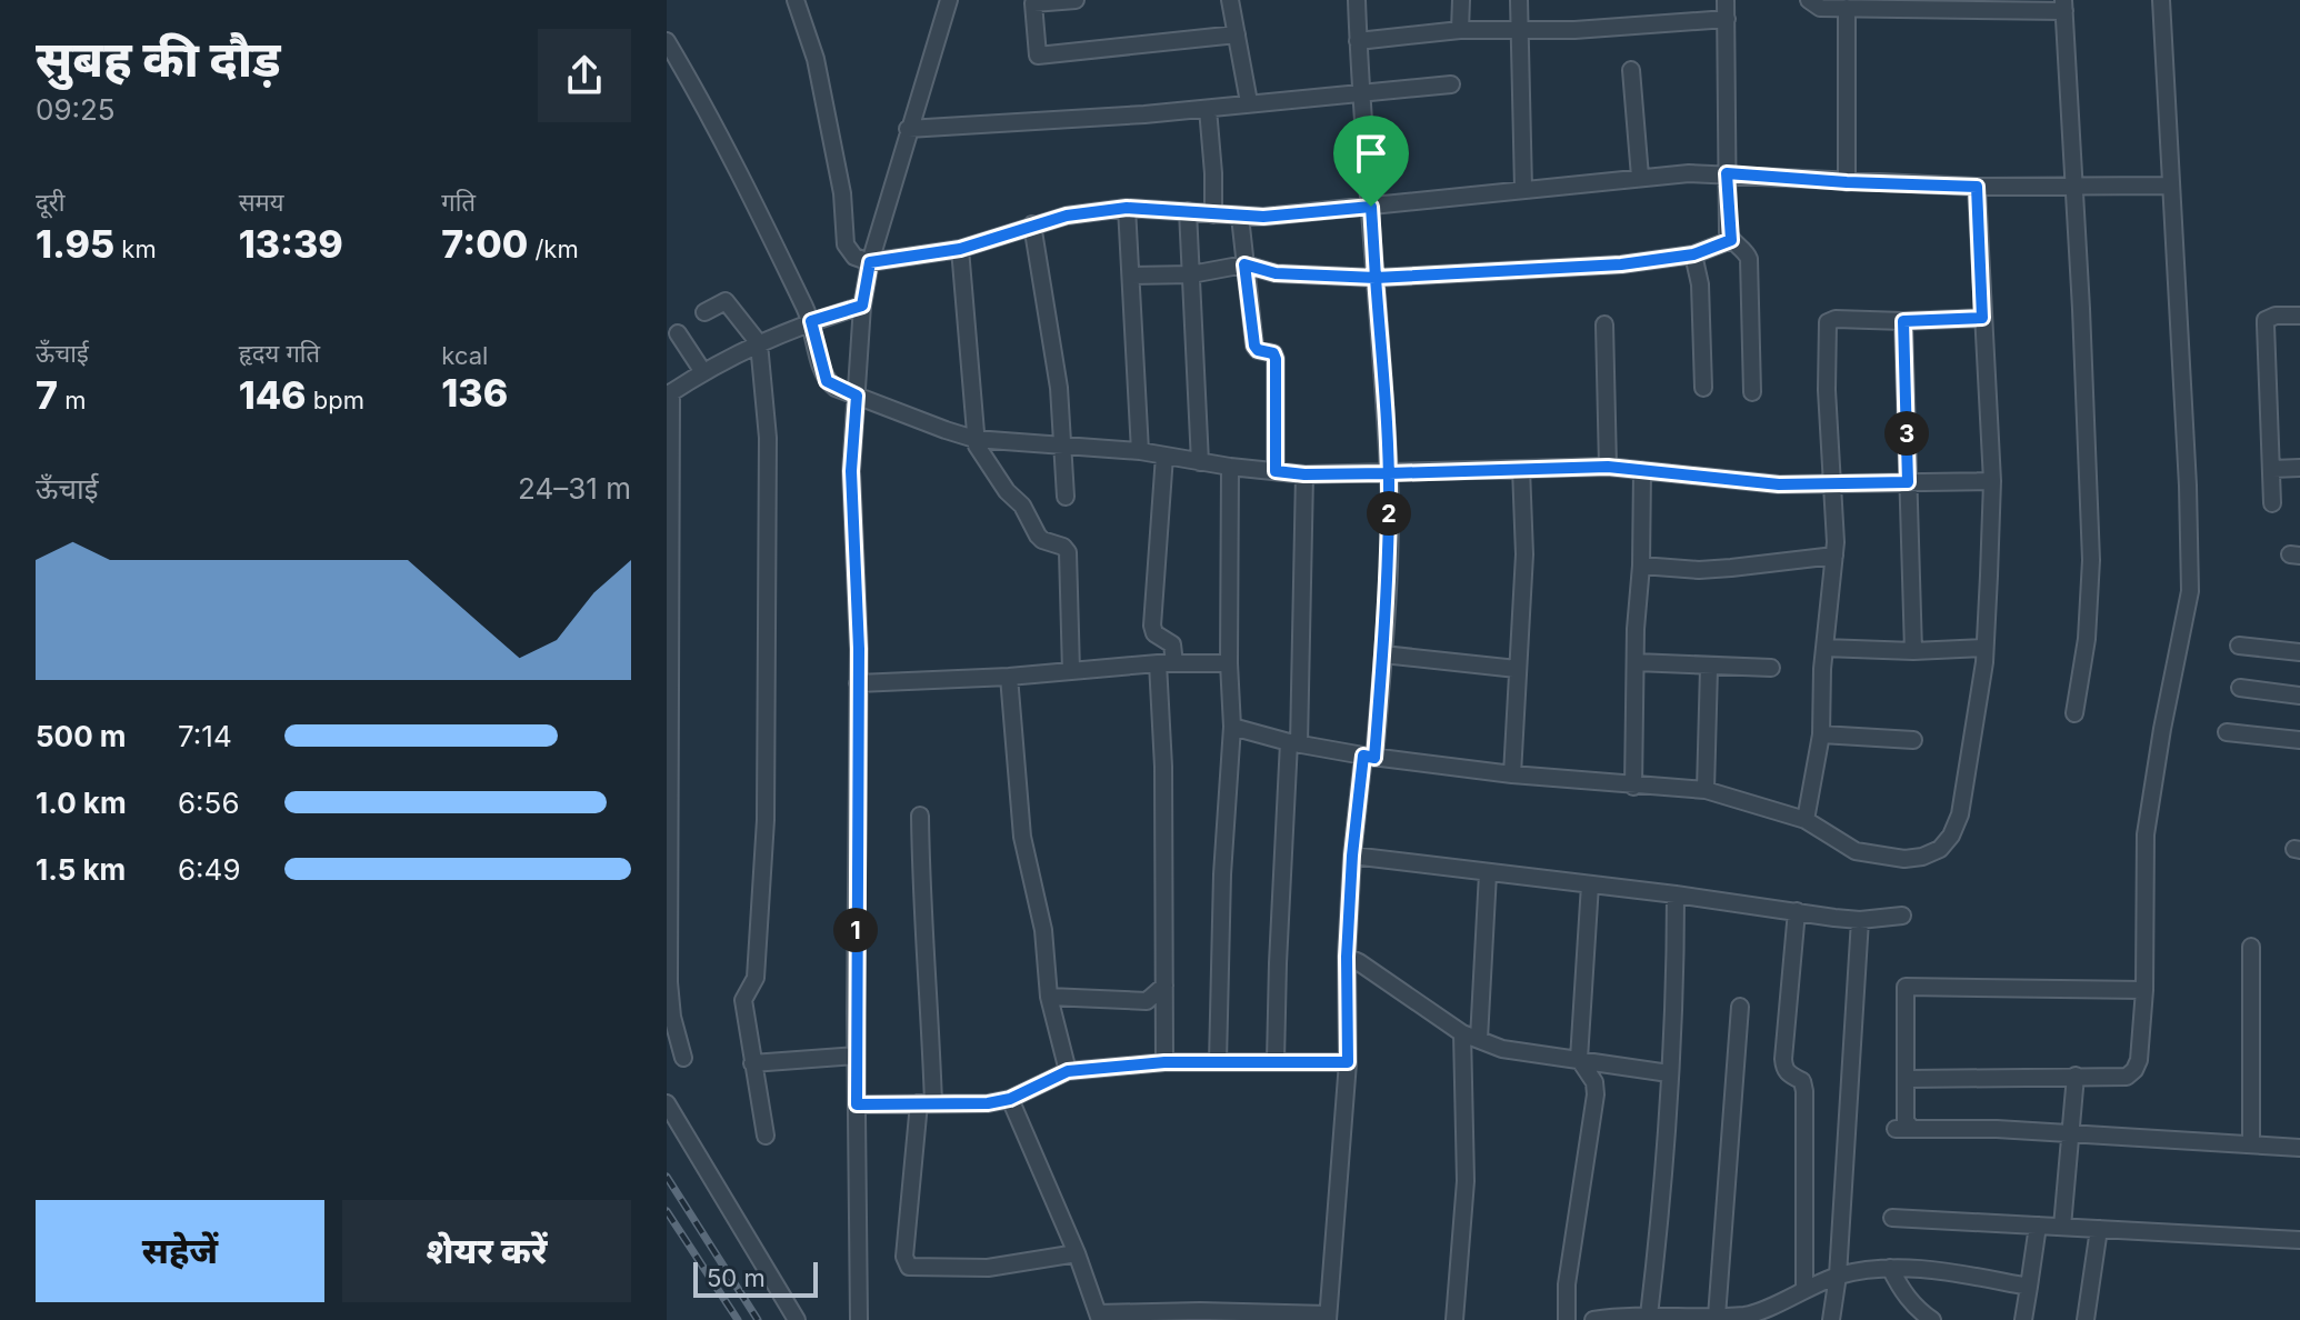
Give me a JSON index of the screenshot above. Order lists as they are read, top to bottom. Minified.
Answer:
{"scale_bar":"50 m","page":{"heading":["सुबह की दौड़","09:25"],"stats":[["दूरी","1.95 km"],["समय","13:39"],["गति","7:00 /km"],["ऊँचाई","7 m"],["हृदय गति","146 bpm"],["kcal","136"]],"pins":["3","2","1"],"chart":["ऊँचाई","24–31 m"],"list":[{"name":"500 m","note":"7:14"},{"name":"1.0 km","note":"6:56"},{"name":"1.5 km","note":"6:49"}],"buttons":["सहेजें","शेयर करें"],"scale":"50 m"}}
